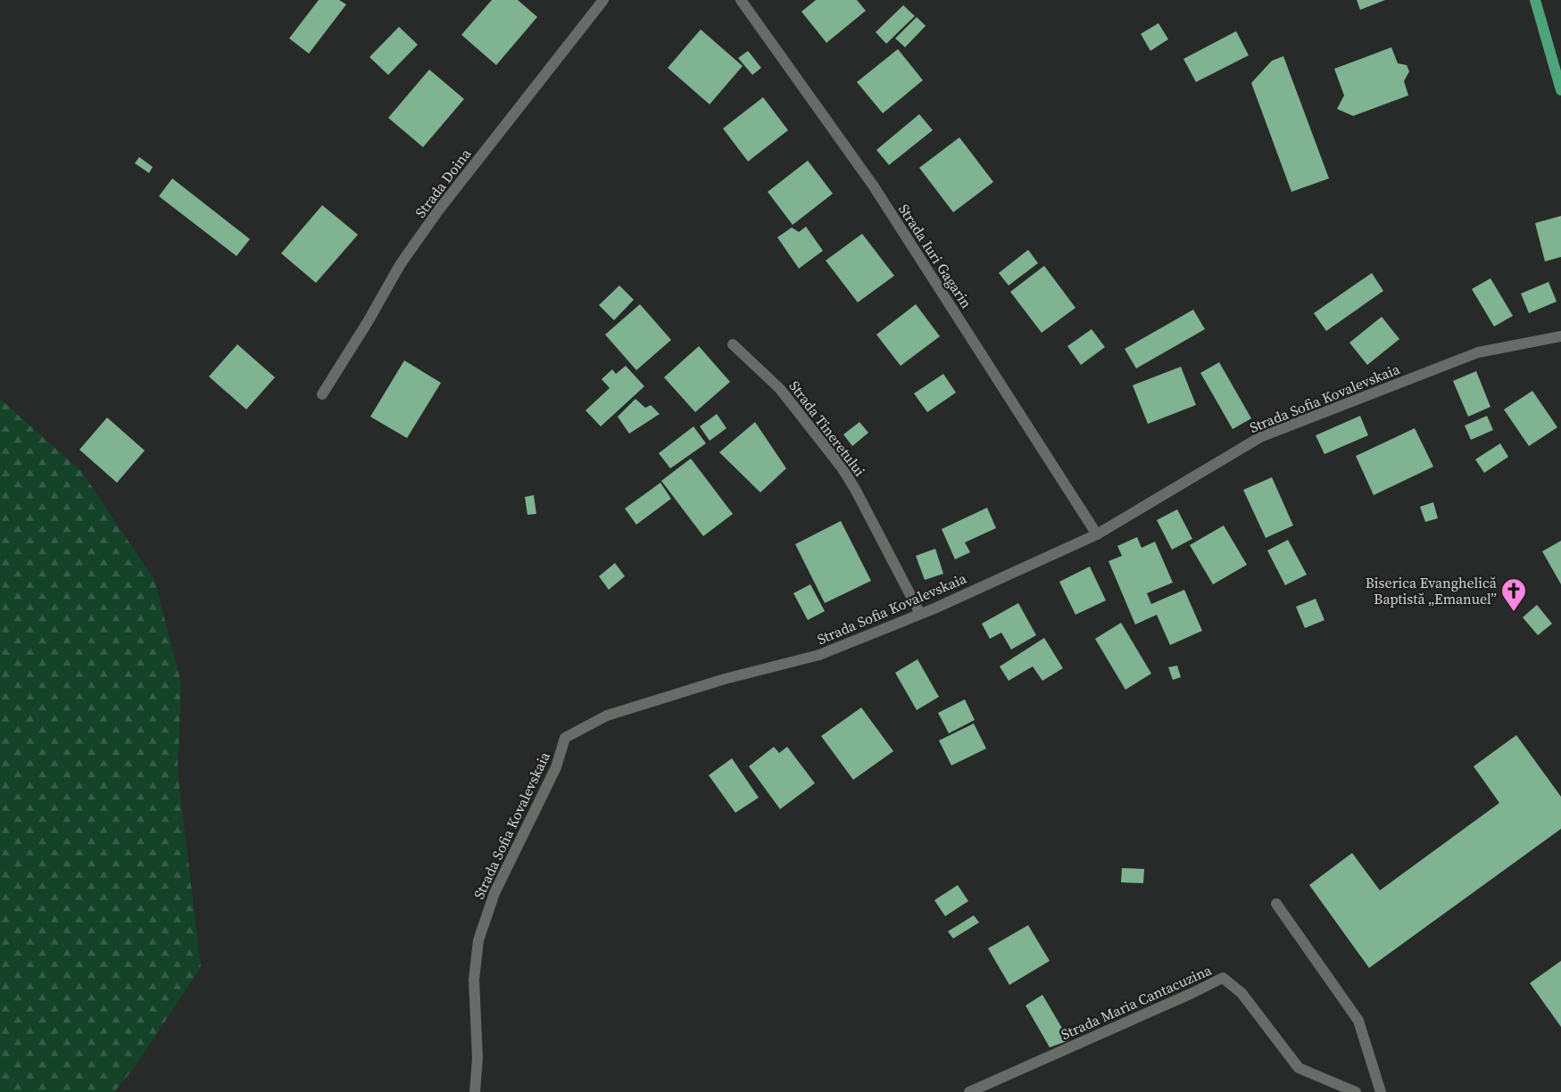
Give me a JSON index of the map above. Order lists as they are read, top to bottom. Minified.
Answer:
{"streets":{"street":["Strada Doina","Strada Iuri Gagarin","Strada Sofia Kovalevskaia","Strada Tineretului","Strada Maria Cantacuzina"]},"crossings":[["Strada Iuri Gagarin","Strada Sofia Kovalevskaia"],["Strada Sofia Kovalevskaia","Strada Tineretului"]],"places":{"church":["Biserica Evanghelică Baptistă „Emanuel”"]}}
